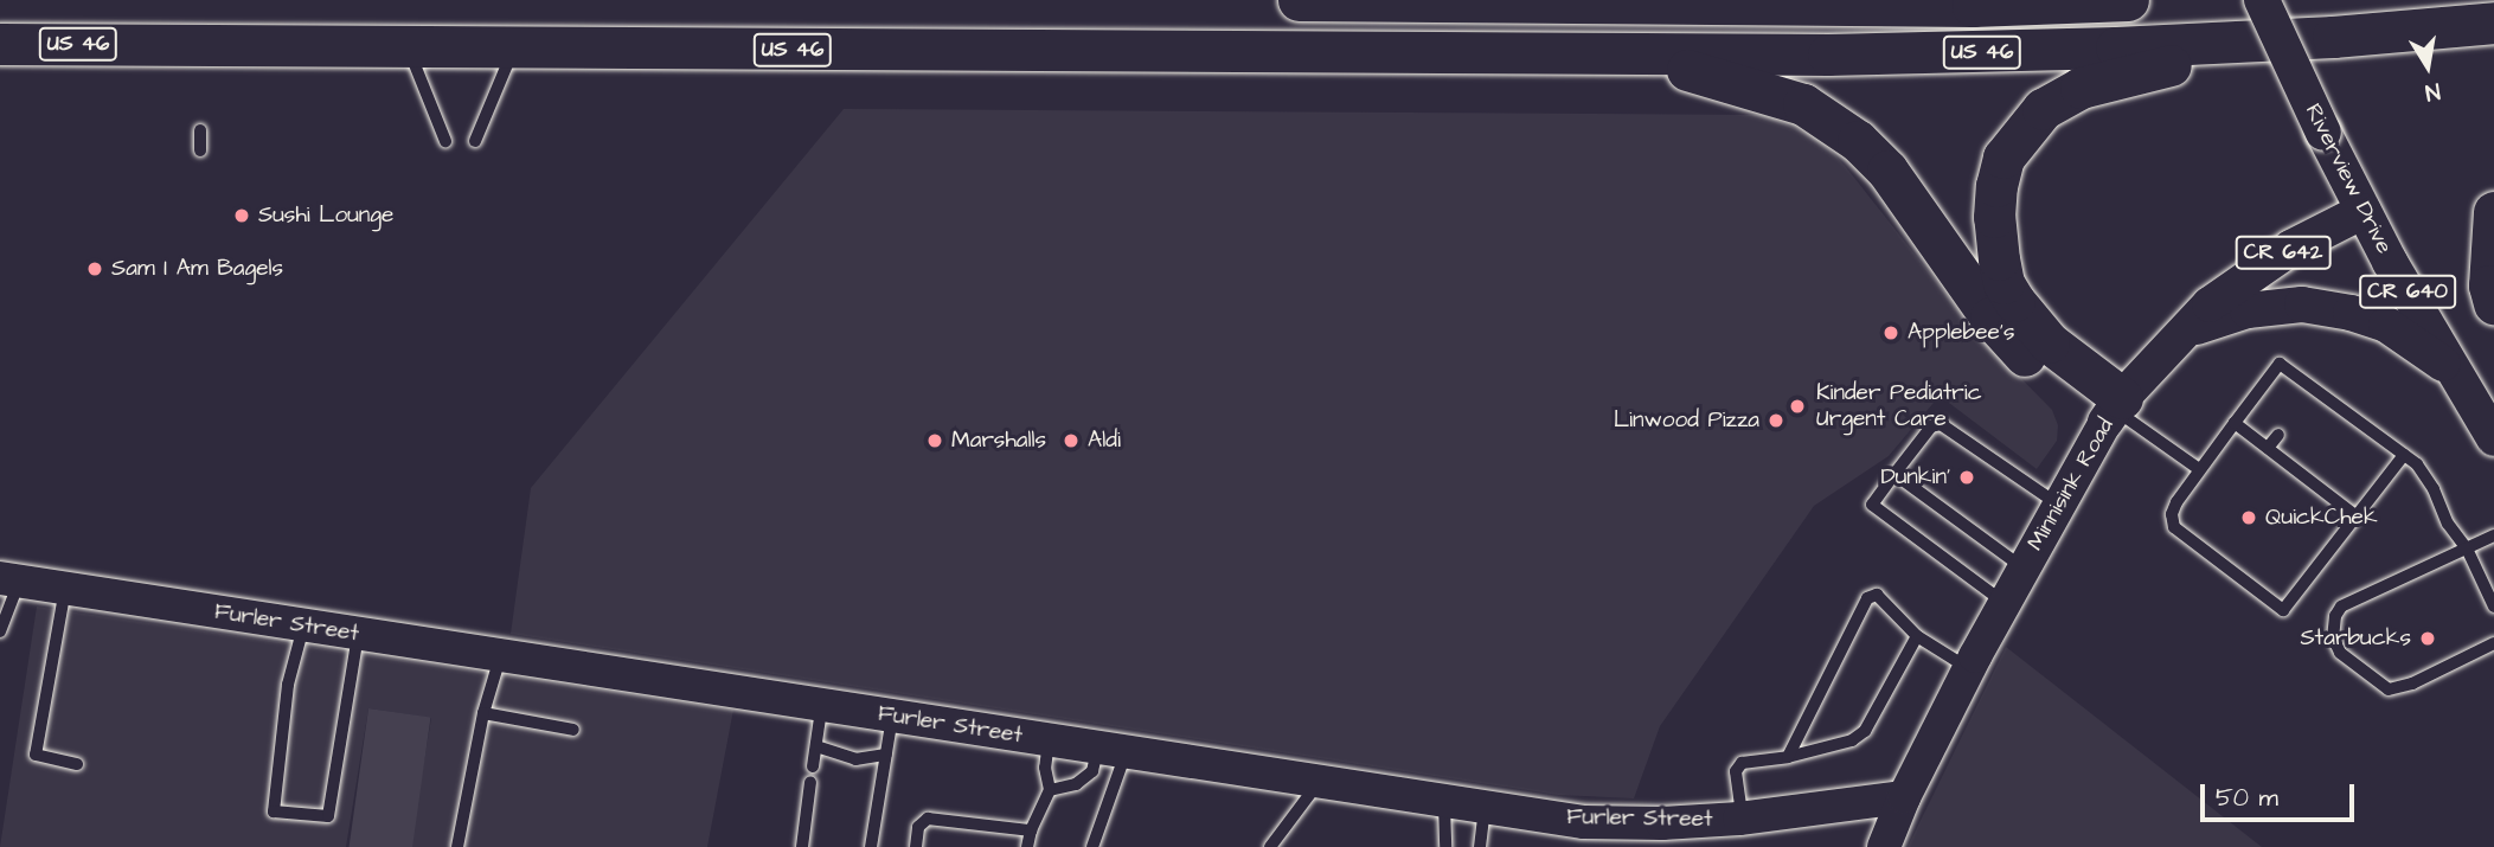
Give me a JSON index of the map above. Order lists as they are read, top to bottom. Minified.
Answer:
{"streets":{"highway":["US 46"],"main road":["Riverview Drive","CR 642","CR 640","Minnisink Road"],"street":["Furler Street"]},"crossings":[["Riverview Drive","Minnisink Road"],["Minnisink Road","Furler Street"]],"places":["Sushi Lounge","Sam I Am Bagels","Applebee's","Kinder Pediatric Urgent Care","Linwood Pizza","Marshalls","Aldi","Dunkin'","QuickChek","Starbucks"],"scale_bar":"50 m","north":"bottom"}
